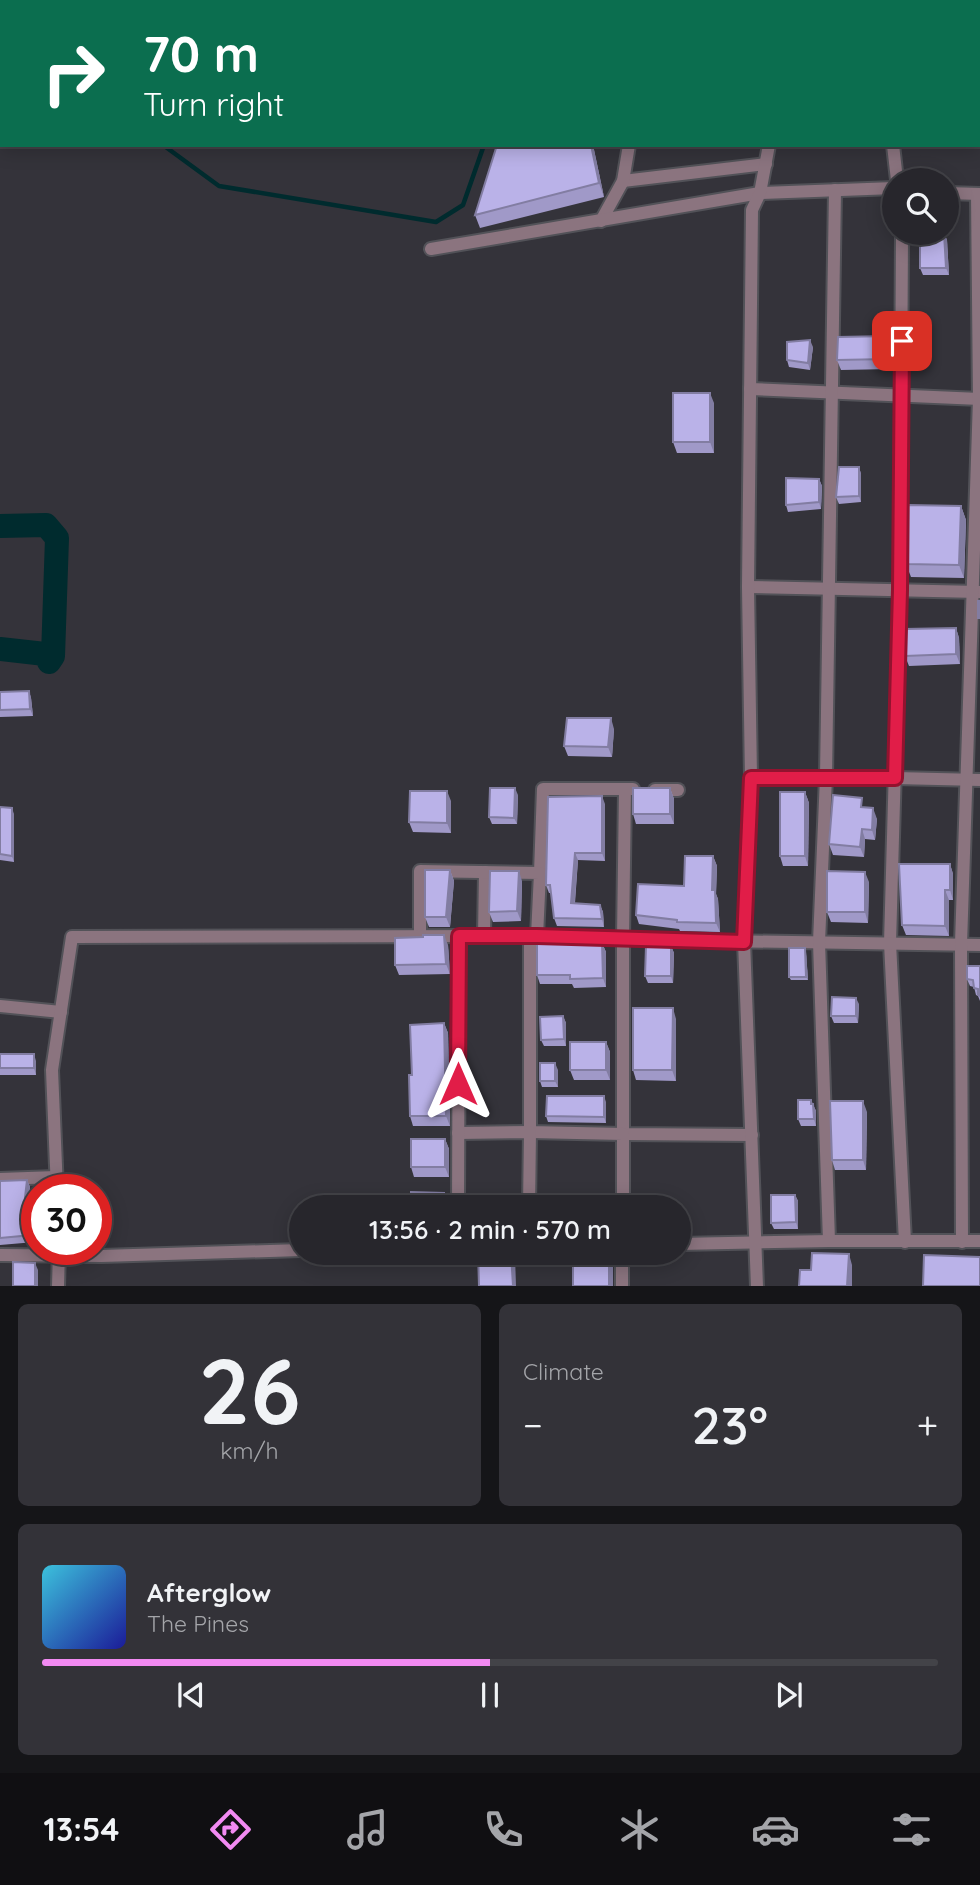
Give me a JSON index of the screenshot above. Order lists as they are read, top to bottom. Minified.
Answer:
{"page":{"turn":["70 m","Turn right"],"limit":"30","trip":"13:56 · 2 min · 570 m","tile":[["26","km/h"],"Climate"],"heat":["−","23°","+"],"song":["Afterglow","The Pines"],"tabs":"13:54"}}
